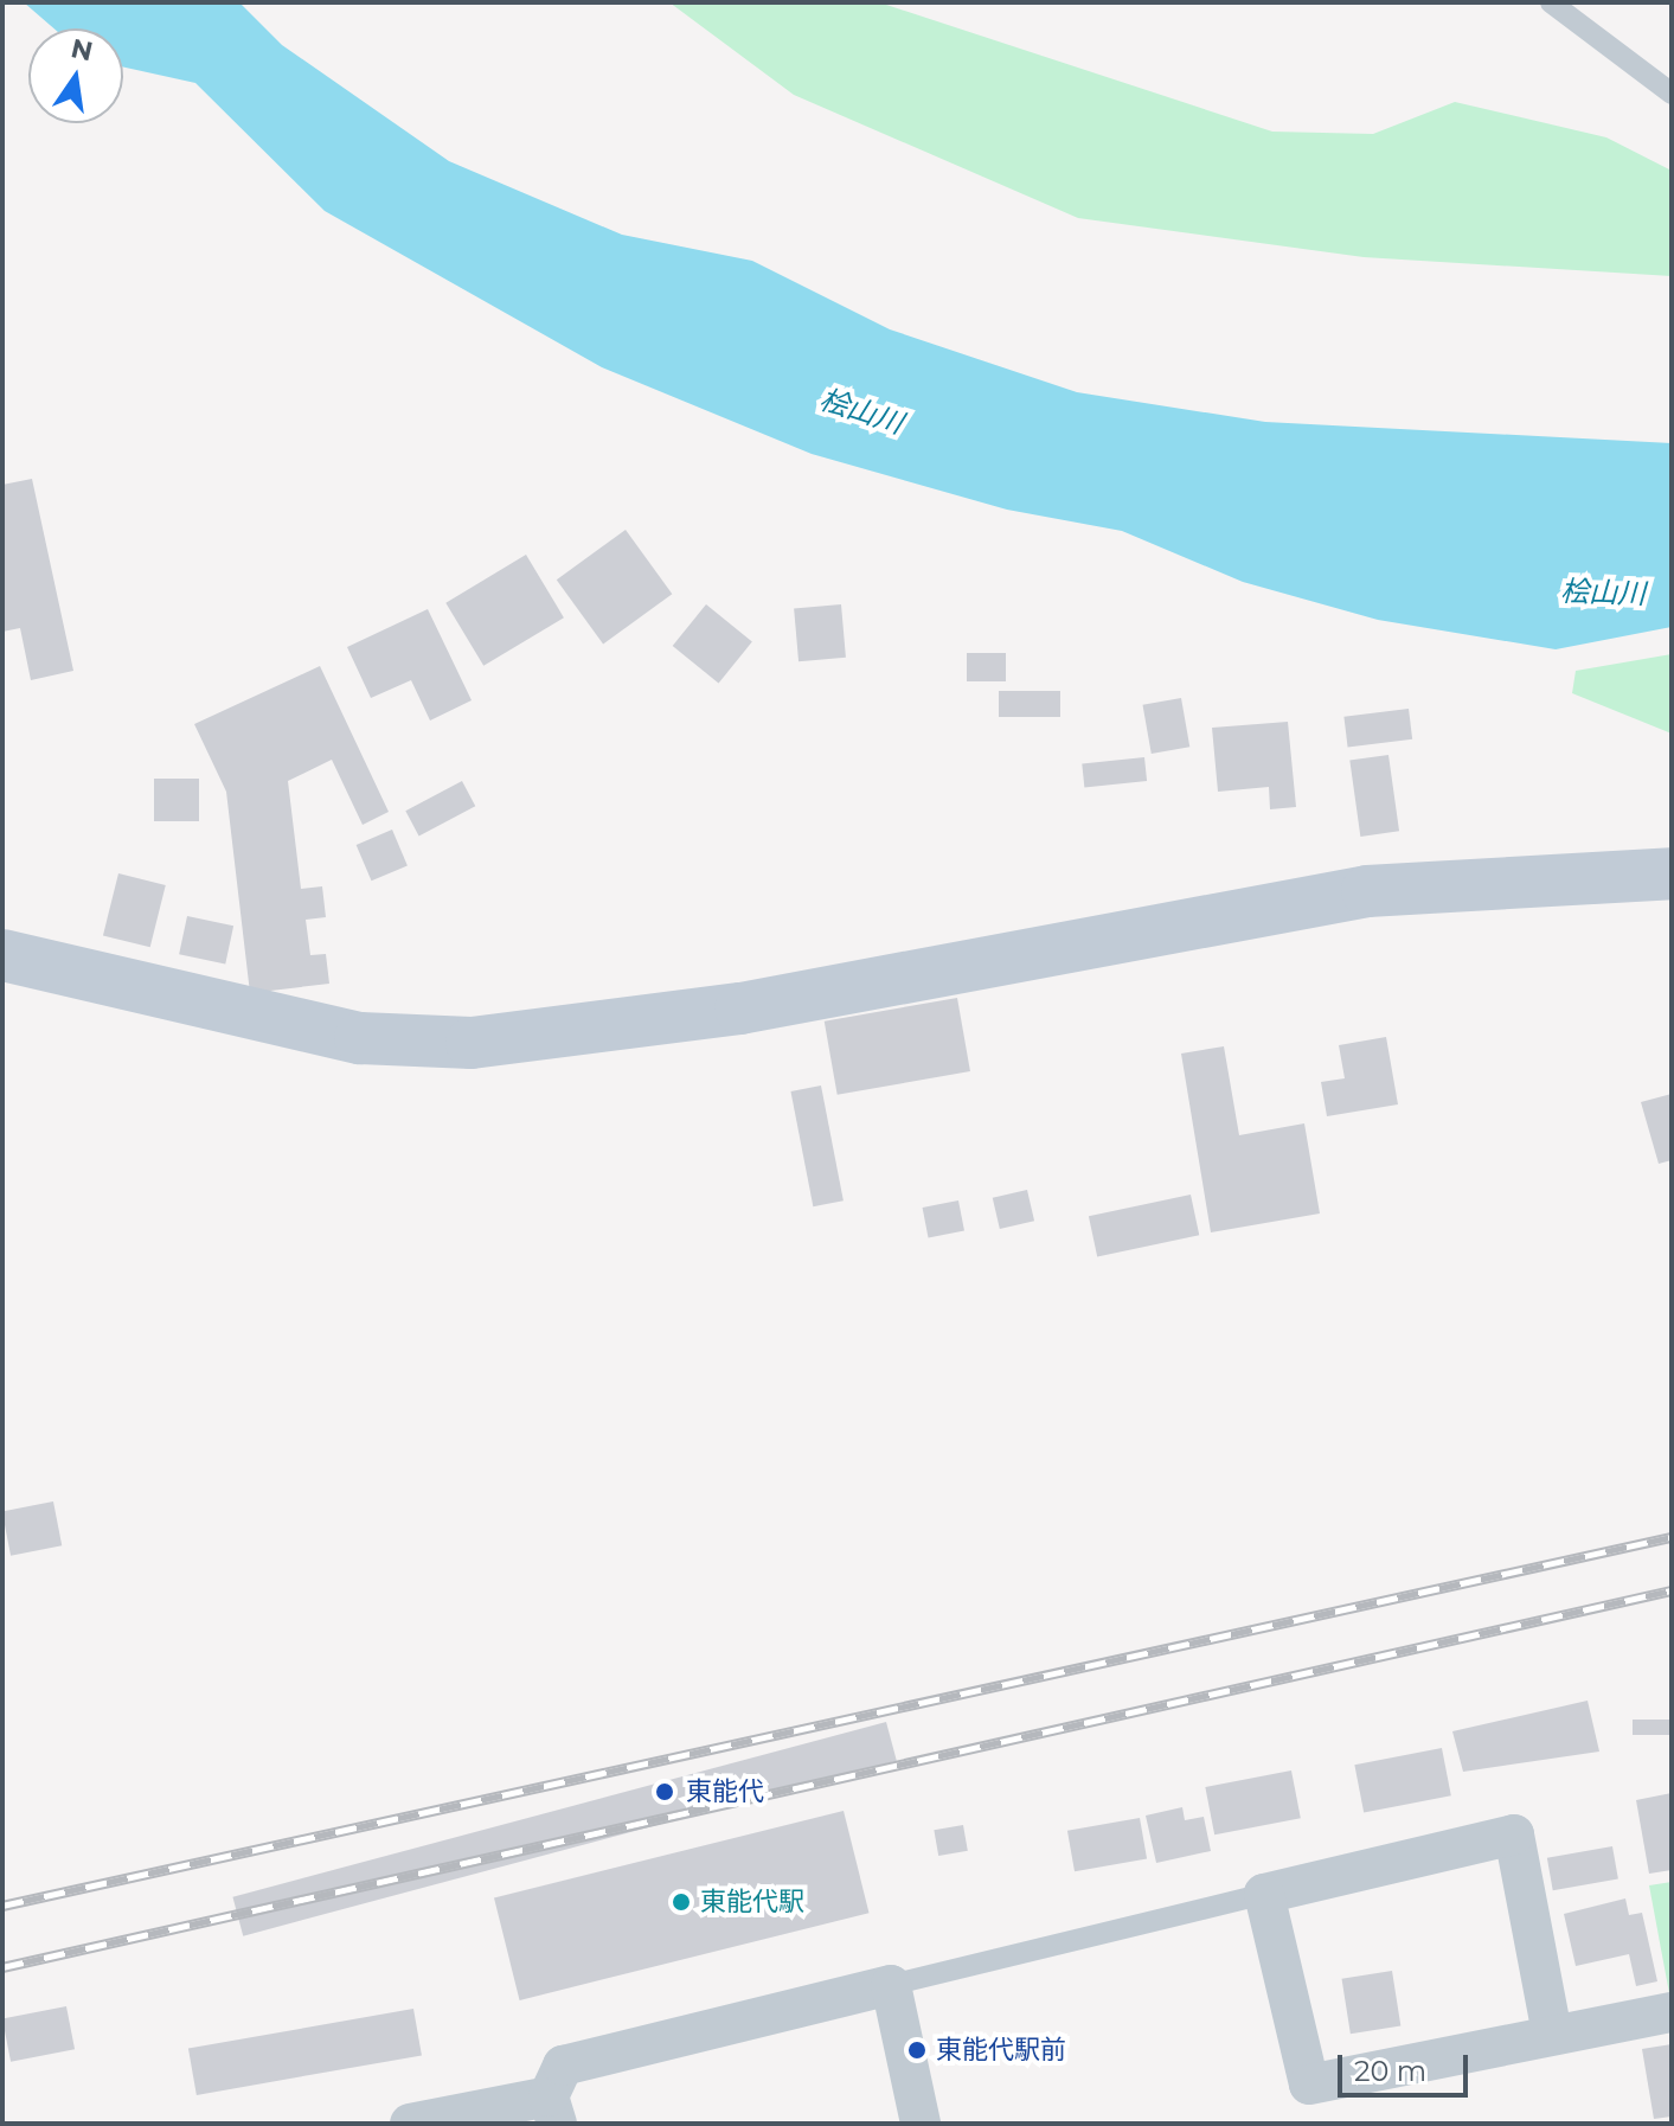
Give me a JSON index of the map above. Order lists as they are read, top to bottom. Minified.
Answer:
{"water":["桧山川"],"places":["東能代","東能代駅","東能代駅前"],"scale_bar":"20 m","north":"top"}
